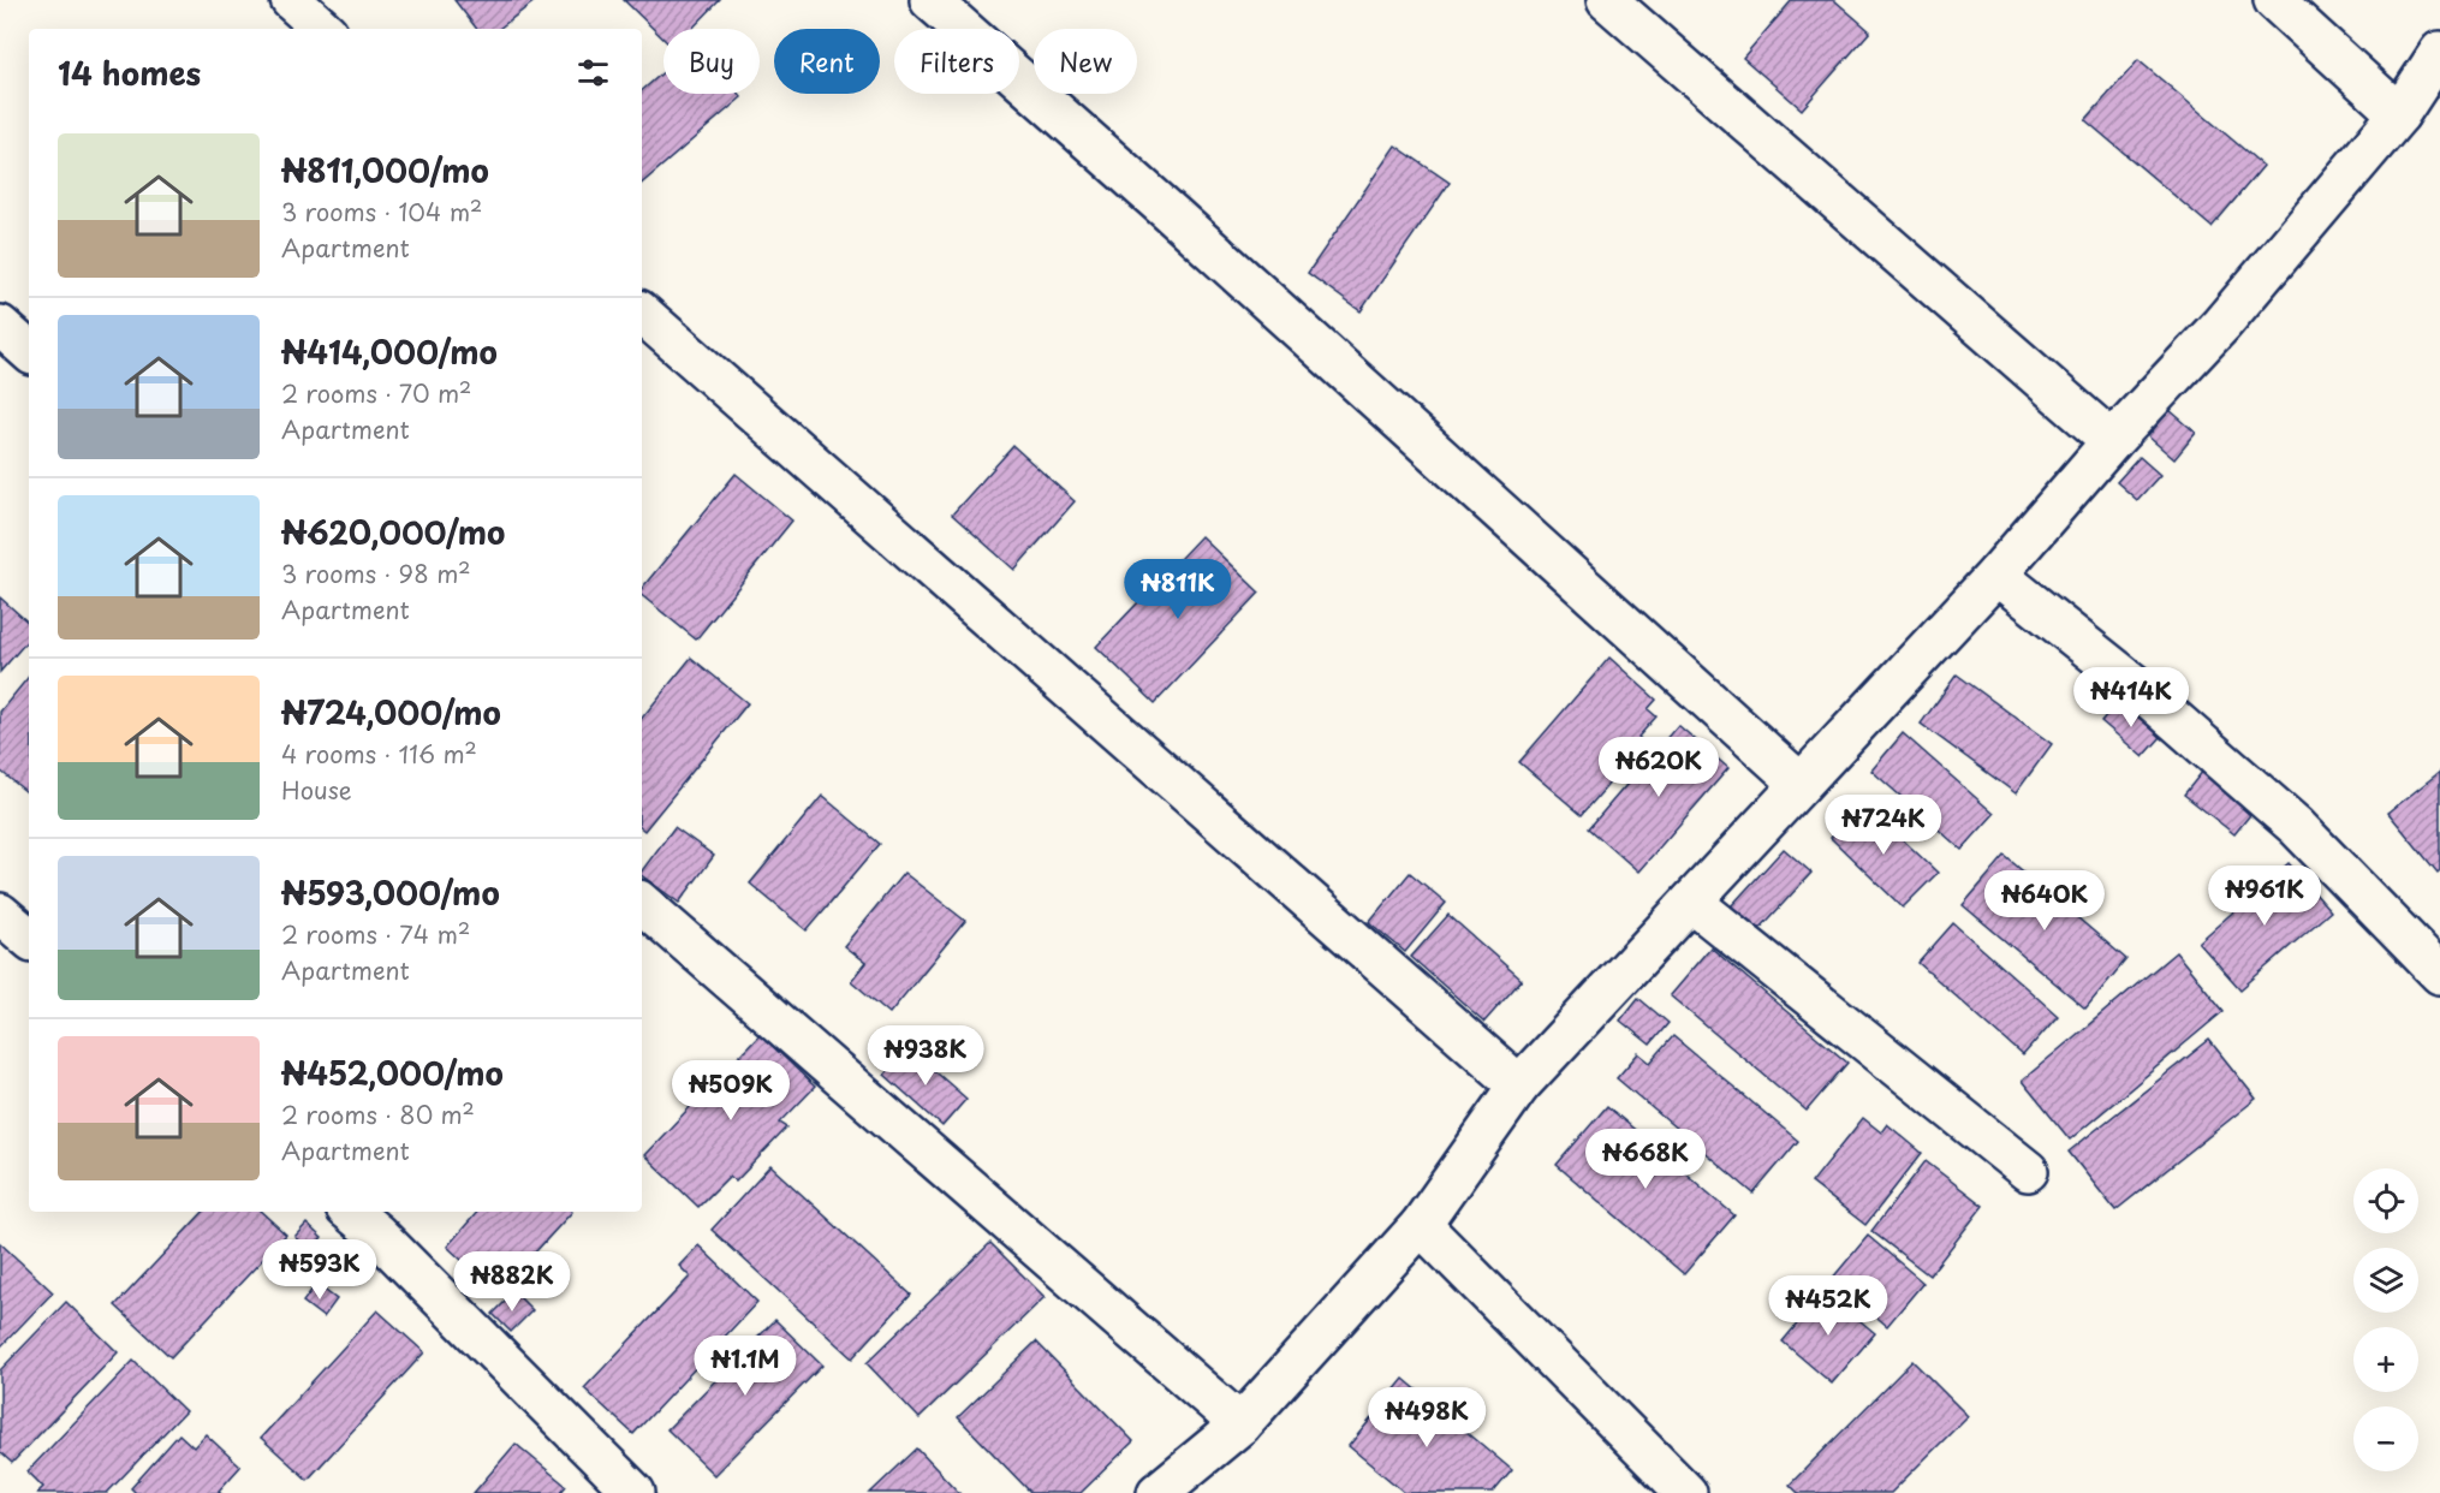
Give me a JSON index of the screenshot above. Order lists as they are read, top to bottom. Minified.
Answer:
{"page":{"chip":["Buy","Rent","Filters","New"],"heading":"14 homes","list":[{"name":"₦811,000/mo","note":"3 rooms · 104 m² · Apartment"},{"name":"₦414,000/mo","note":"2 rooms · 70 m² · Apartment"},{"name":"₦620,000/mo","note":"3 rooms · 98 m² · Apartment"},{"name":"₦724,000/mo","note":"4 rooms · 116 m² · House"},{"name":"₦593,000/mo","note":"2 rooms · 74 m² · Apartment"},{"name":"₦452,000/mo","note":"2 rooms · 80 m² · Apartment"}],"price":["₦811K","₦414K","₦620K","₦724K","₦961K","₦640K","₦938K","₦509K","₦668K","₦593K","₦882K","₦452K","₦1.1M","₦498K"],"map_buttons":["+","−"]}}
